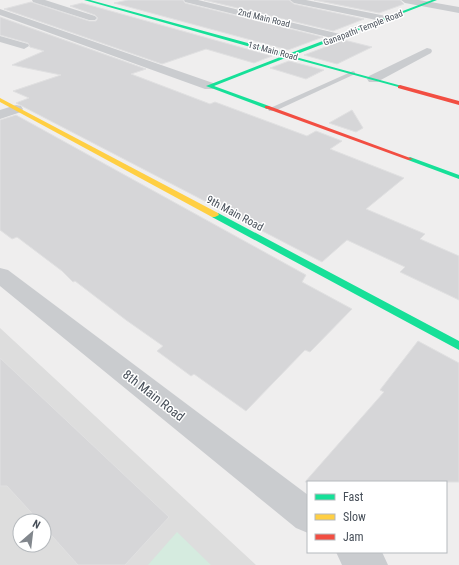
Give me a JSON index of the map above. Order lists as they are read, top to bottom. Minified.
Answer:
{"streets":{"street":["2nd Main Road","Ganapathi Temple Road","1st Main Road","9th Main Road","8th Main Road"]},"crossings":[["2nd Main Road","Ganapathi Temple Road"],["Ganapathi Temple Road","1st Main Road"]],"legend":["Fast","Slow","Jam"],"north":"top right"}
